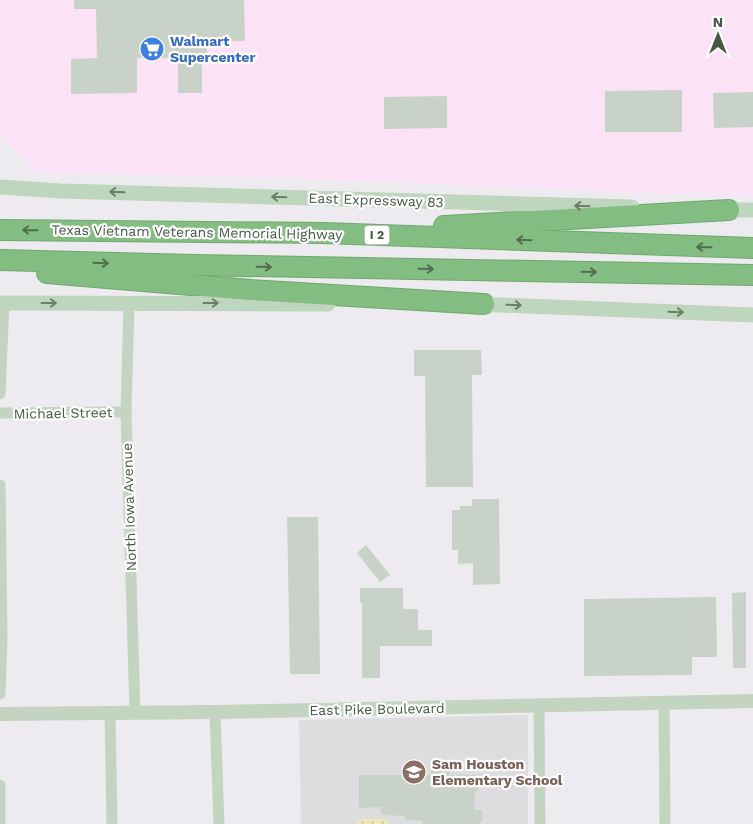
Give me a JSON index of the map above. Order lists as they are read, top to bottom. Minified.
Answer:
{"streets":{"highway":["Texas Vietnam Veterans Memorial Highway","I 2"],"main road":["East Expressway 83"],"street":["Michael Street","North Iowa Avenue","East Pike Boulevard"]},"crossings":[["Michael Street","North Iowa Avenue"],["North Iowa Avenue","East Pike Boulevard"]],"places":{"supermarket":["Walmart Supercenter"],"school or university":["Sam Houston Elementary School"]},"north":"top"}
